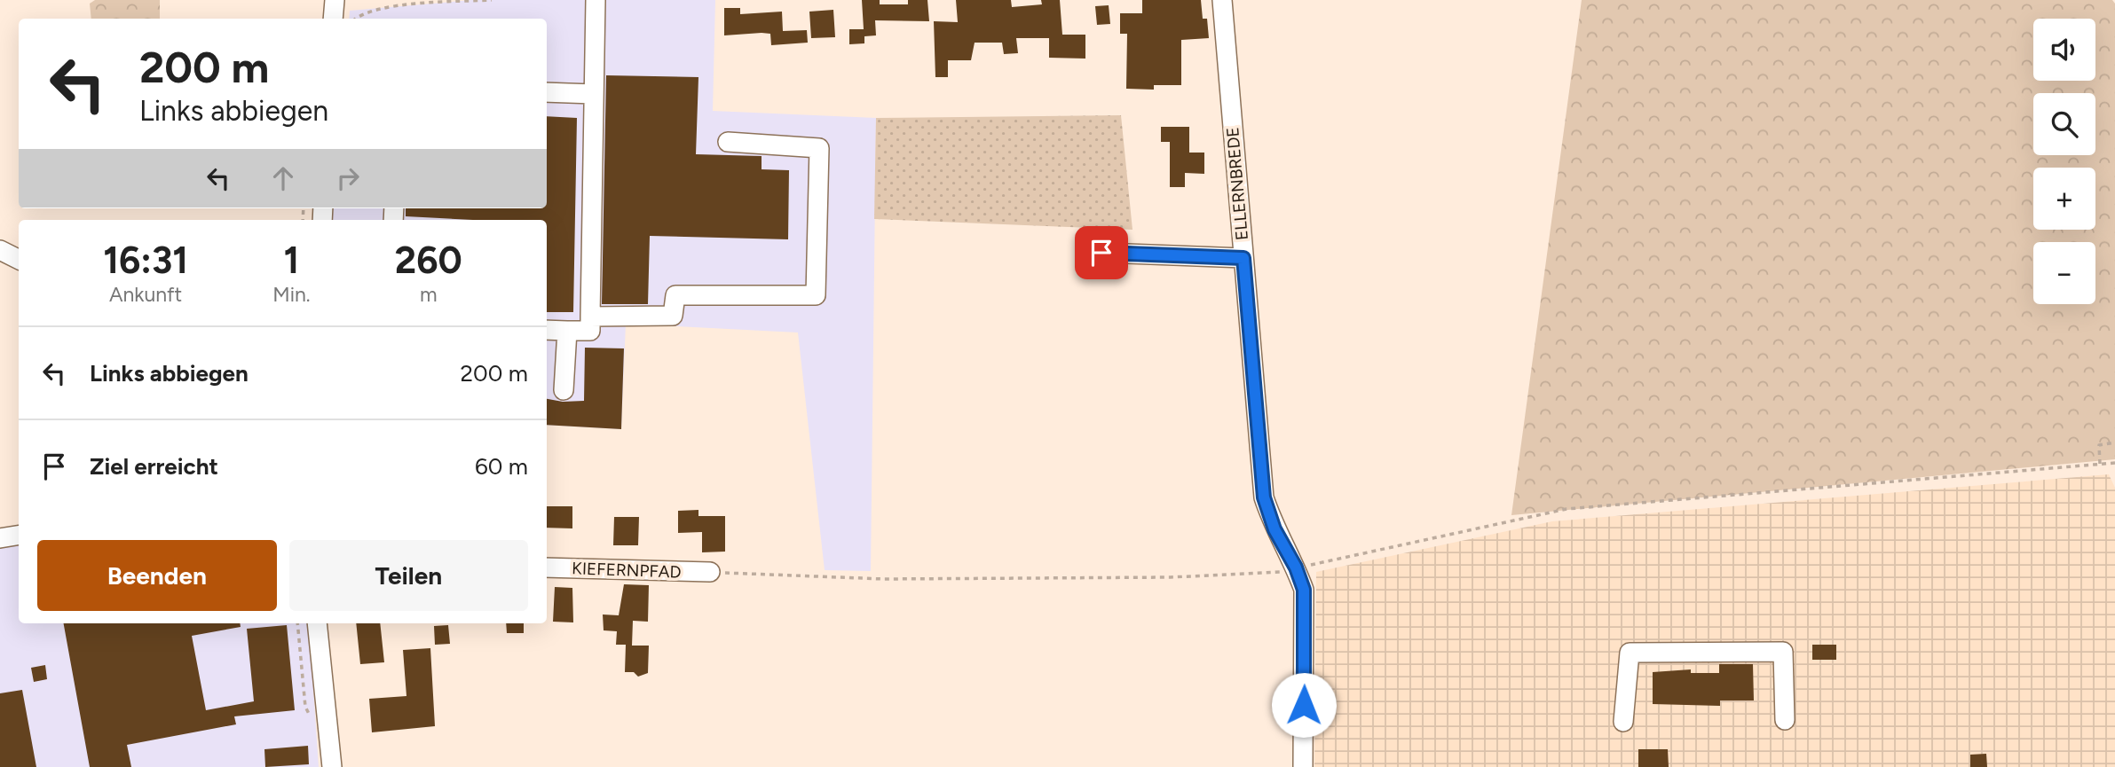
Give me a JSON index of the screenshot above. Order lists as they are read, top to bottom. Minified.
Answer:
{"streets":{"street":["ELLERNBREDE","KIEFERNPFAD"]},"page":{"map_buttons":["+","−"],"turn":["200 m","Links abbiegen"],"eta":["16:31","Ankunft","1","Min.","260","m"],"list":[{"name":"Links abbiegen","value":"200 m"},{"name":"Ziel erreicht","value":"60 m"}],"buttons":["Beenden","Teilen"]}}
